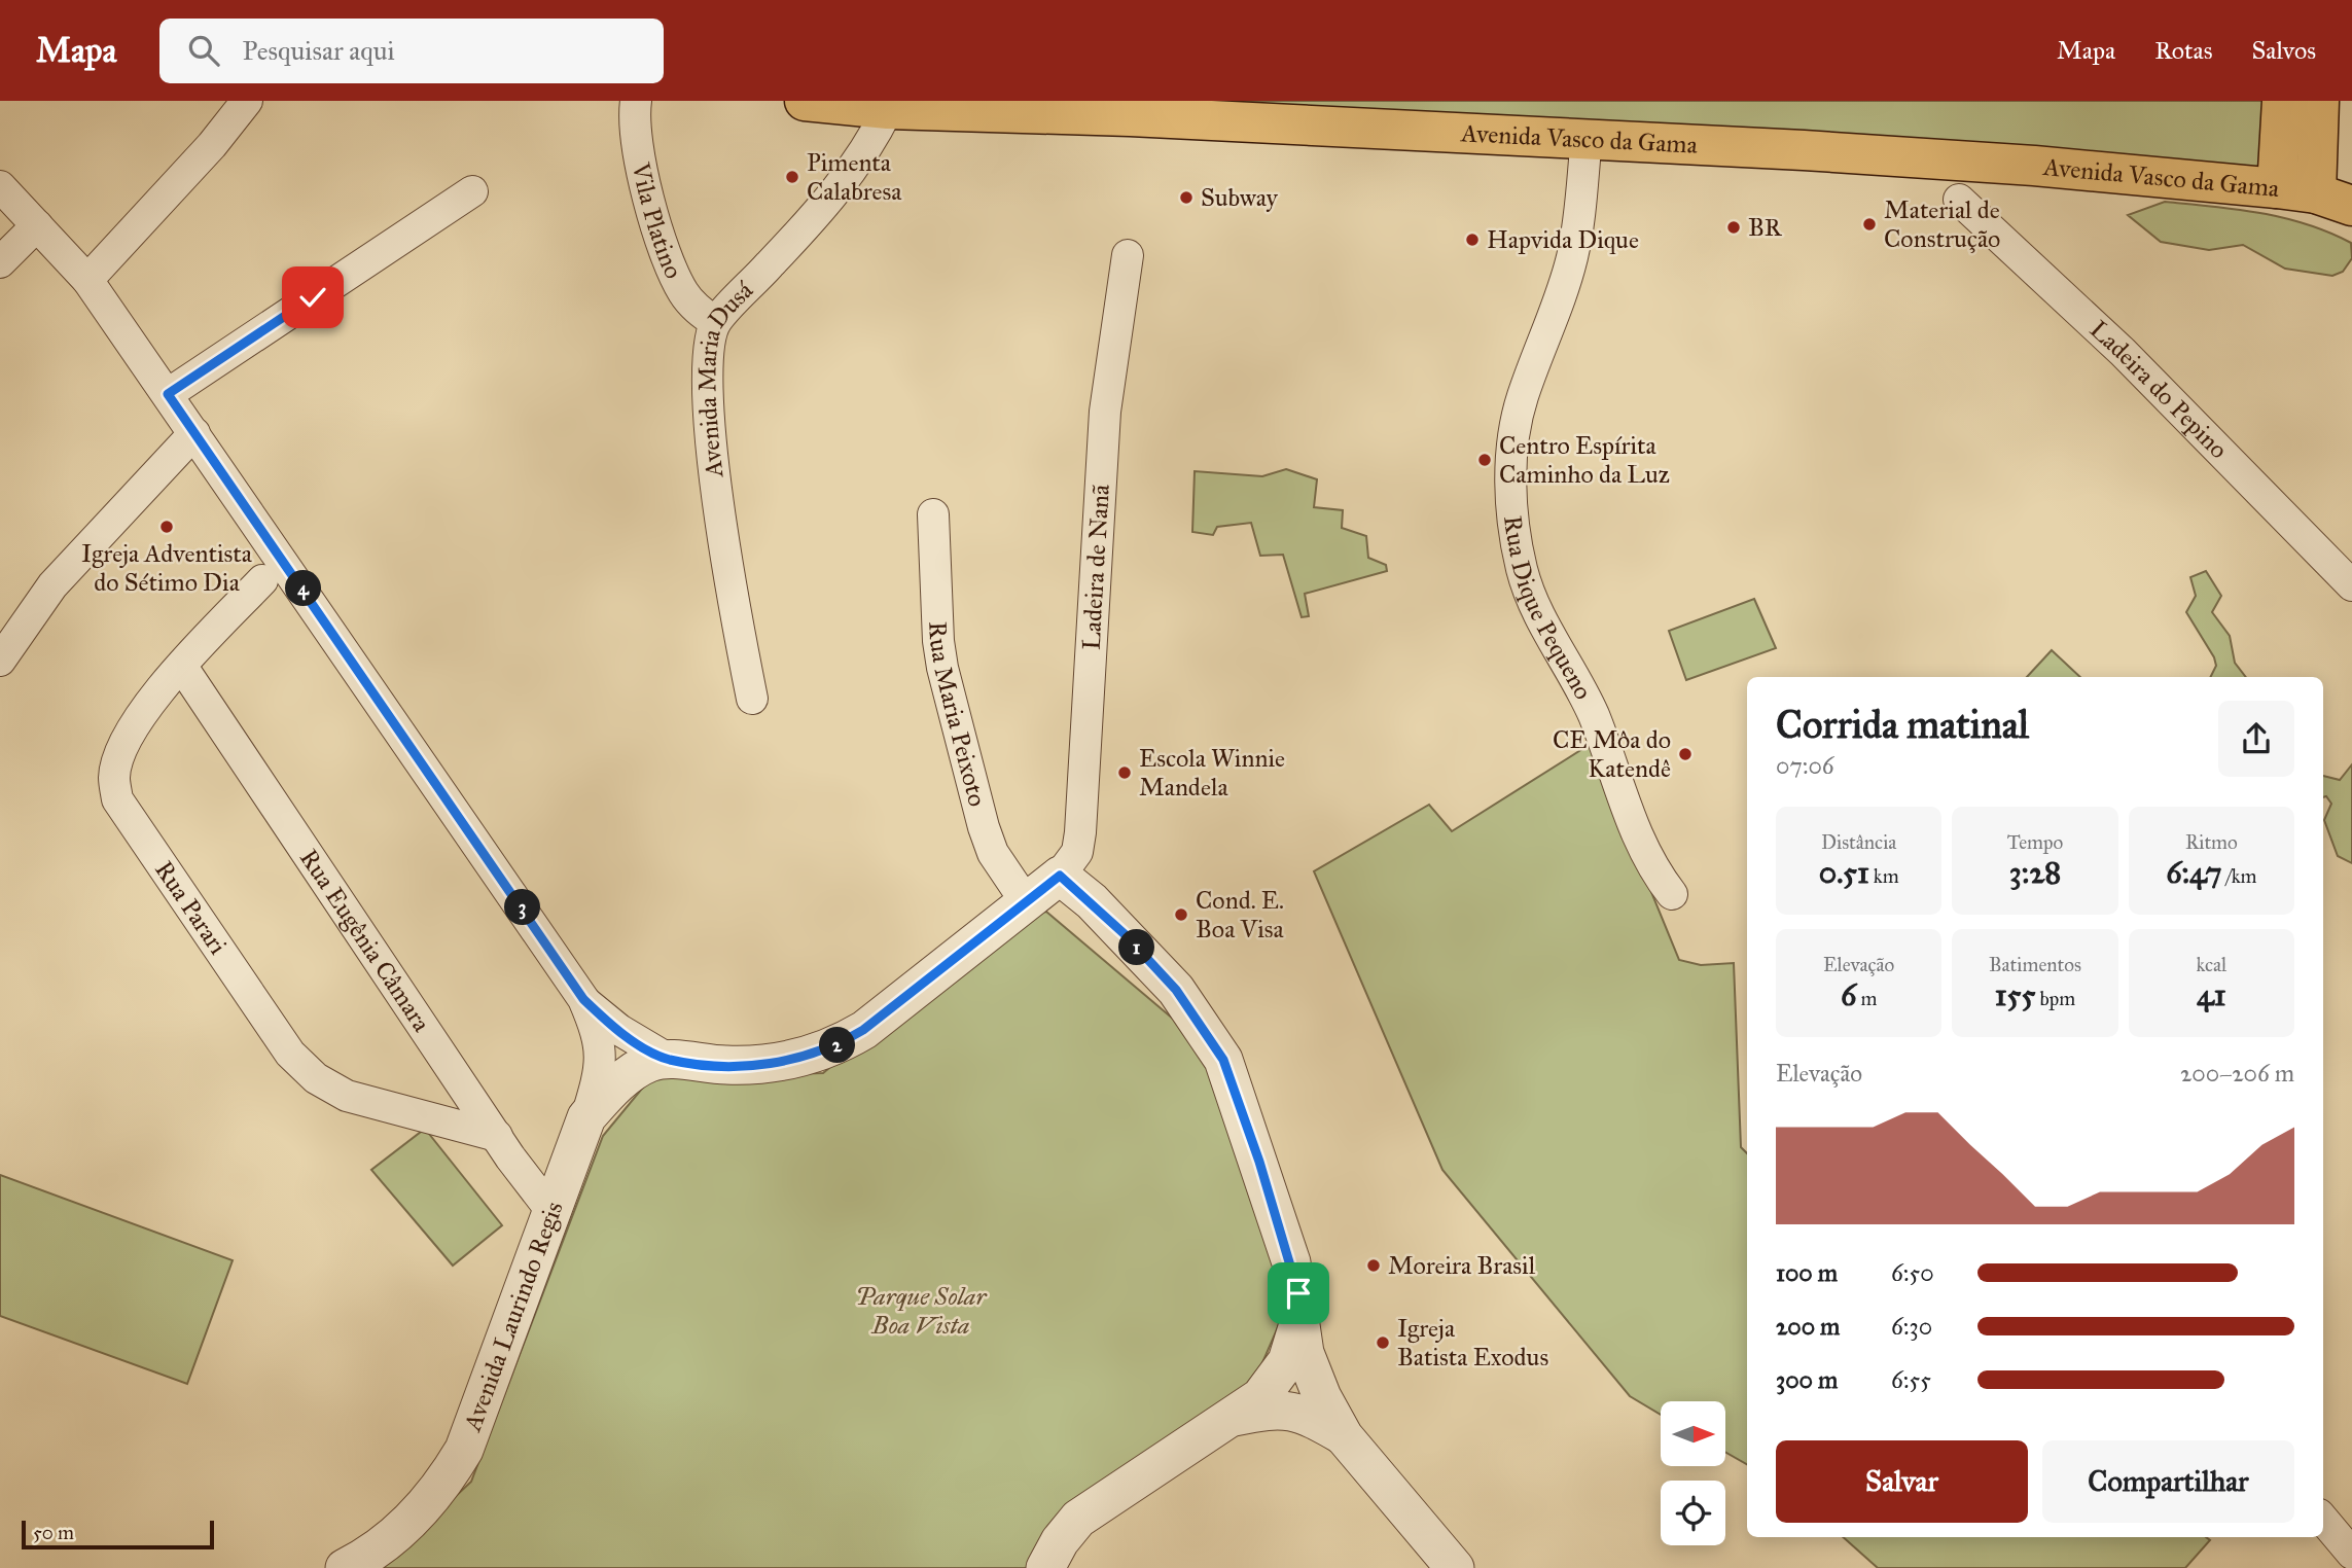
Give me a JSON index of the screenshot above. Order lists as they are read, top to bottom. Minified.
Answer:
{"streets":{"main road":["Avenida Vasco da Gama"],"street":["Vila Platino","Avenida Maria Dusá","Ladeira do Pepino","Ladeira de Nanã","Rua Dique Pequeno","Rua Maria Peixoto","Rua Parari","Rua Eugênia Câmara","Avenida Laurindo Regis"]},"crossings":[["Avenida Vasco da Gama","Avenida Maria Dusá"],["Avenida Vasco da Gama","Rua Dique Pequeno"],["Vila Platino","Avenida Maria Dusá"],["Rua Parari","Rua Eugênia Câmara"],["Rua Eugênia Câmara","Avenida Laurindo Regis"]],"parks":["Parque Solar Boa Vista"],"places":["Pimenta Calabresa","Subway","Material de Construção","BR","Hapvida Dique","Centro Espírita Caminho da Luz","Igreja Adventista do Sétimo Dia","CE Môa do Katendê","Escola Winnie Mandela","Cond. E. Boa Visa","Moreira Brasil","Igreja Batista Exodus"],"scale_bar":"50 m","north":"right","page":{"header":"Mapa","search":"Pesquisar aqui","nav":["Mapa","Rotas","Salvos"],"pins":["4","3","1","2"],"heading":["Corrida matinal","07:06"],"stats":[["Distância","0.51 km"],["Tempo","3:28"],["Ritmo","6:47 /km"],["Elevação","6 m"],["Batimentos","155 bpm"],["kcal","41"]],"chart":["Elevação","200–206 m"],"list":[{"name":"100 m","note":"6:50"},{"name":"200 m","note":"6:30"},{"name":"300 m","note":"6:55"}],"buttons":["Salvar","Compartilhar"],"scale":"50 m"}}
